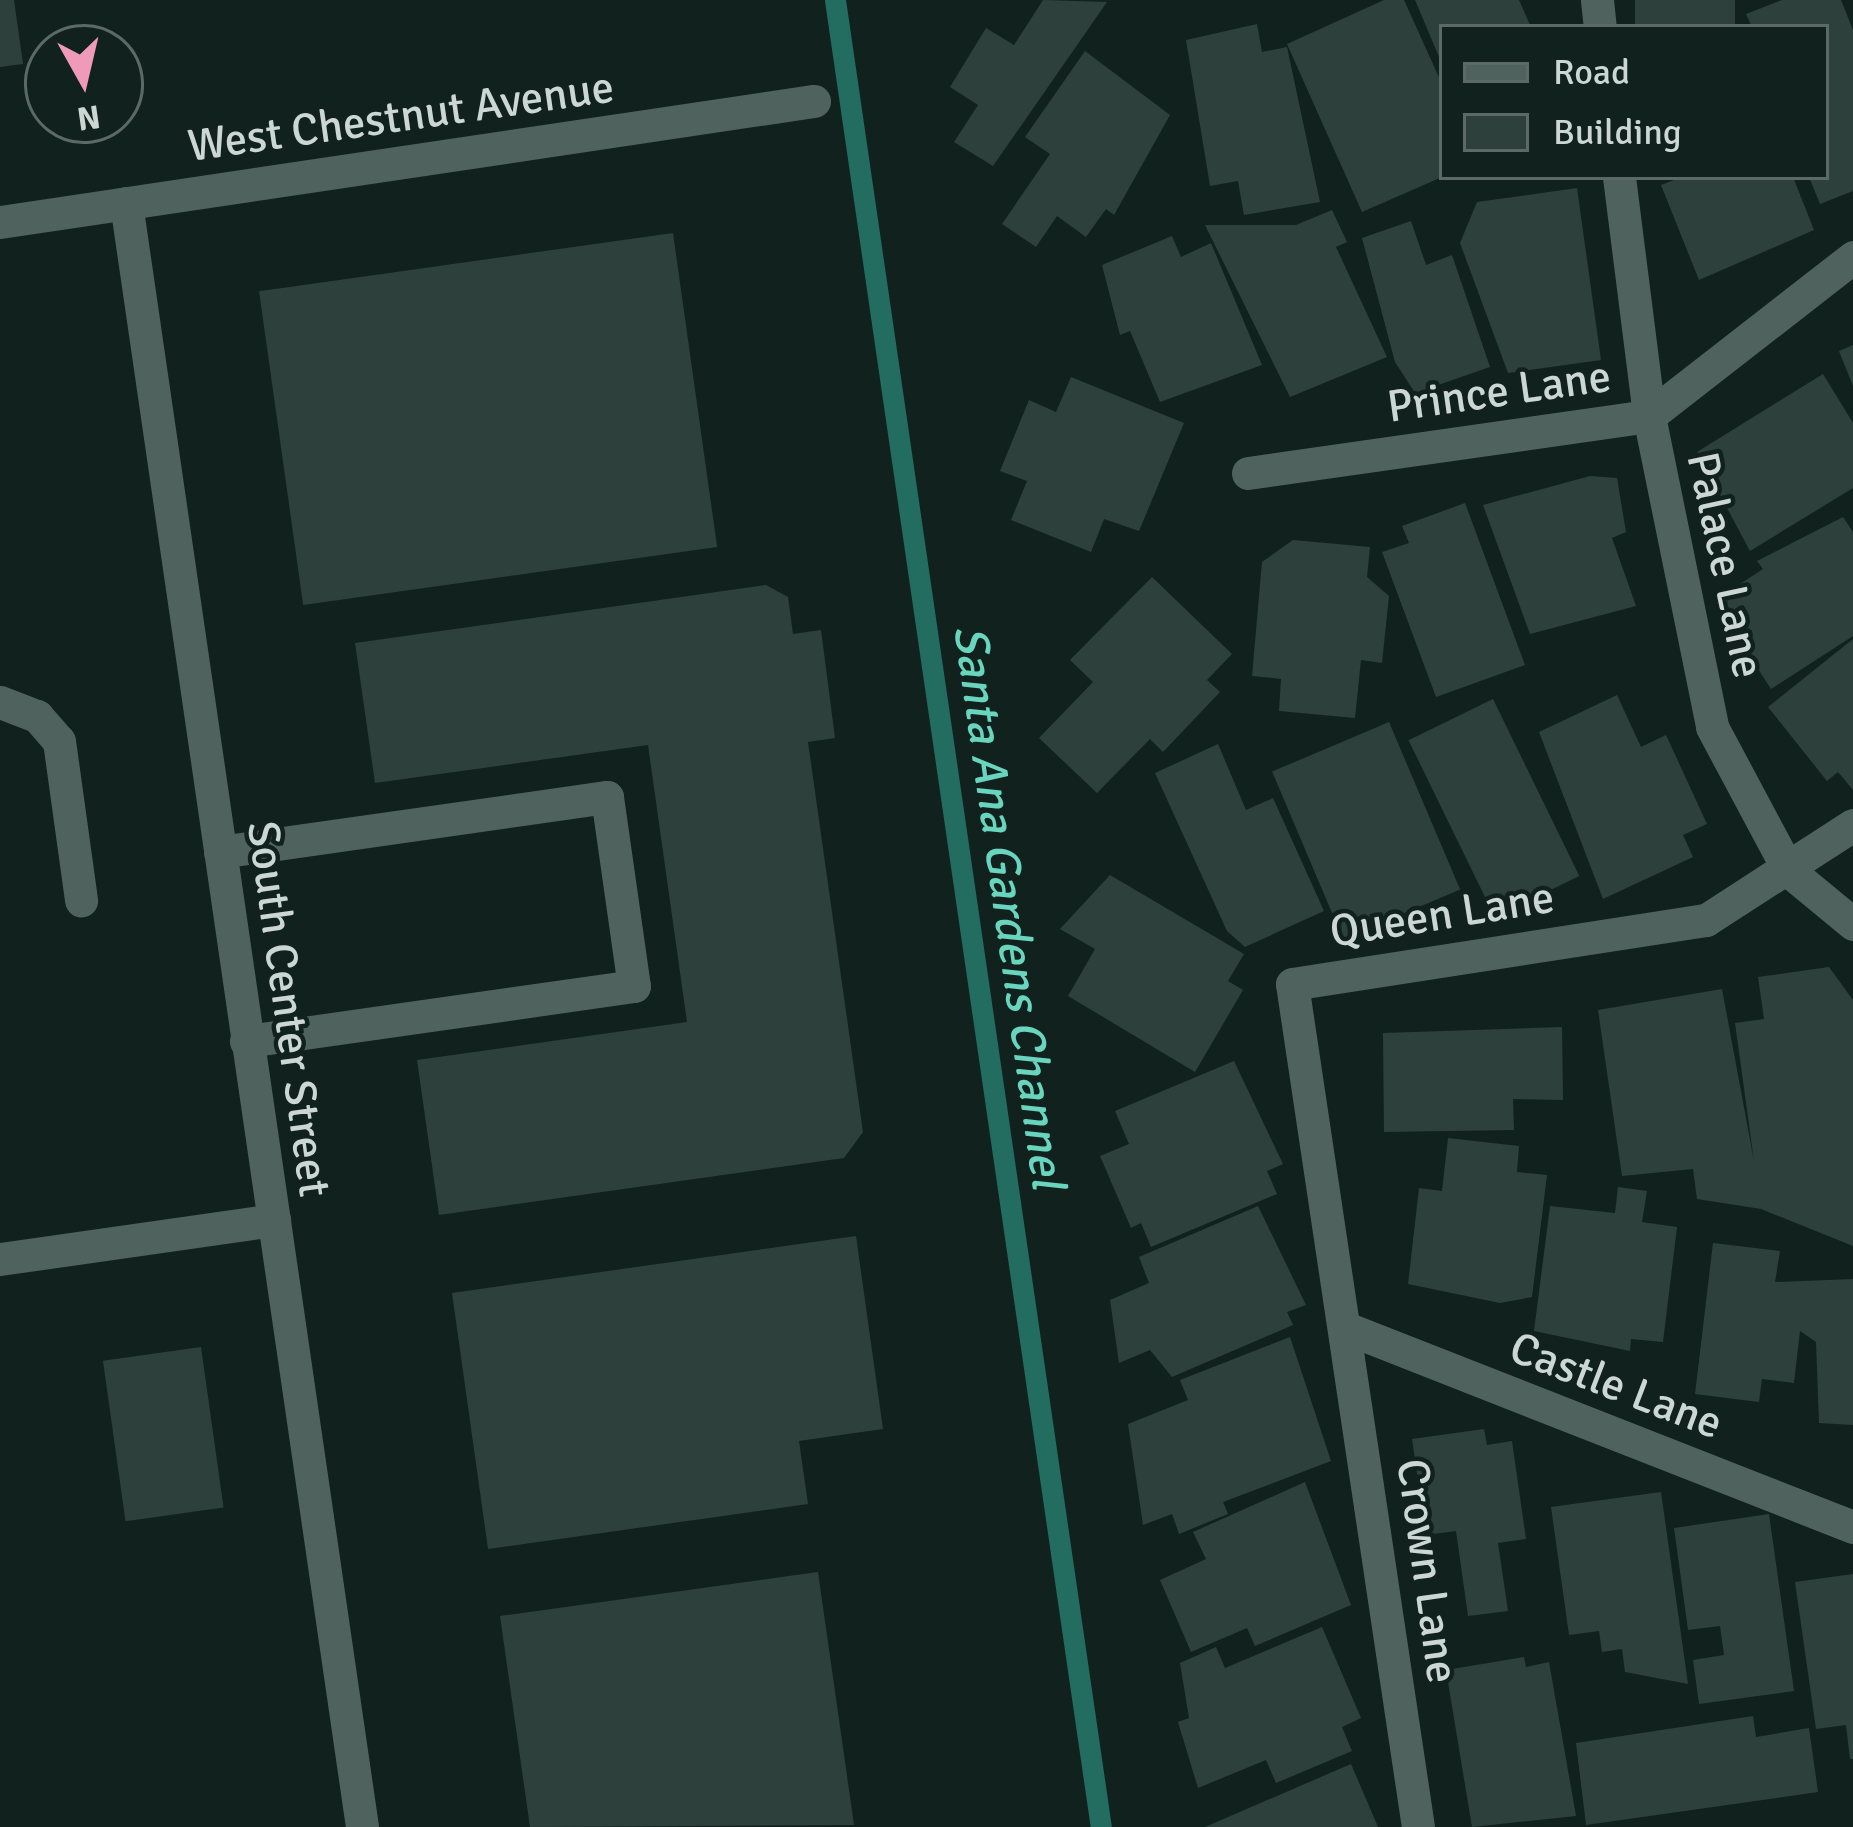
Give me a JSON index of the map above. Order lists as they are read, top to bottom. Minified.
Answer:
{"streets":{"street":["West Chestnut Avenue","Prince Lane","Palace Lane","Queen Lane","South Center Street","Castle Lane","Crown Lane"]},"crossings":[["West Chestnut Avenue","South Center Street"],["Prince Lane","Palace Lane"],["Palace Lane","Queen Lane"],["Queen Lane","Castle Lane"],["Queen Lane","Crown Lane"],["Castle Lane","Crown Lane"]],"water":["Santa Ana Gardens Channel"],"legend":["Road","Building"],"north":"bottom"}
